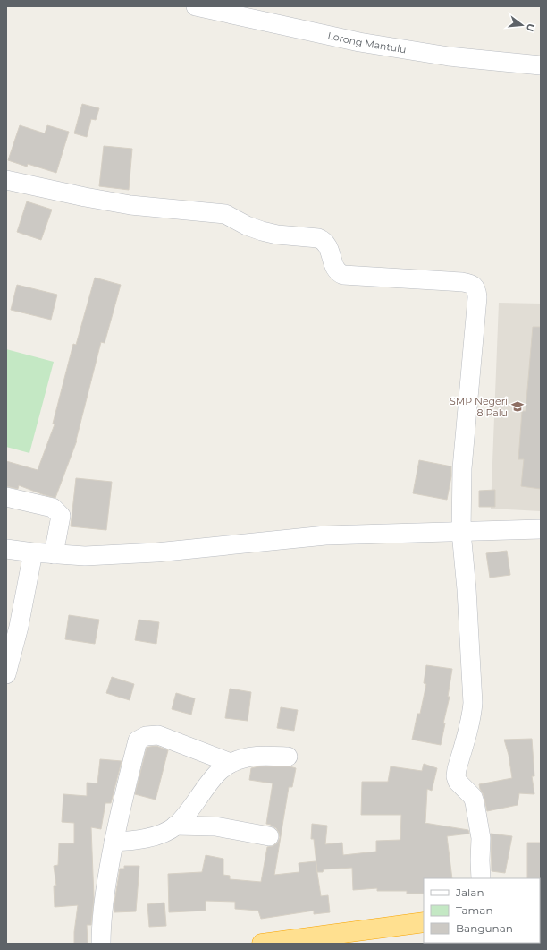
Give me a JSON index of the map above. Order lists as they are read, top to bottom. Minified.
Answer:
{"streets":{"street":["Lorong Mantulu"]},"places":{"school or university":["SMP Negeri 8 Palu"]},"legend":["Jalan","Taman","Bangunan"],"north":"right"}
